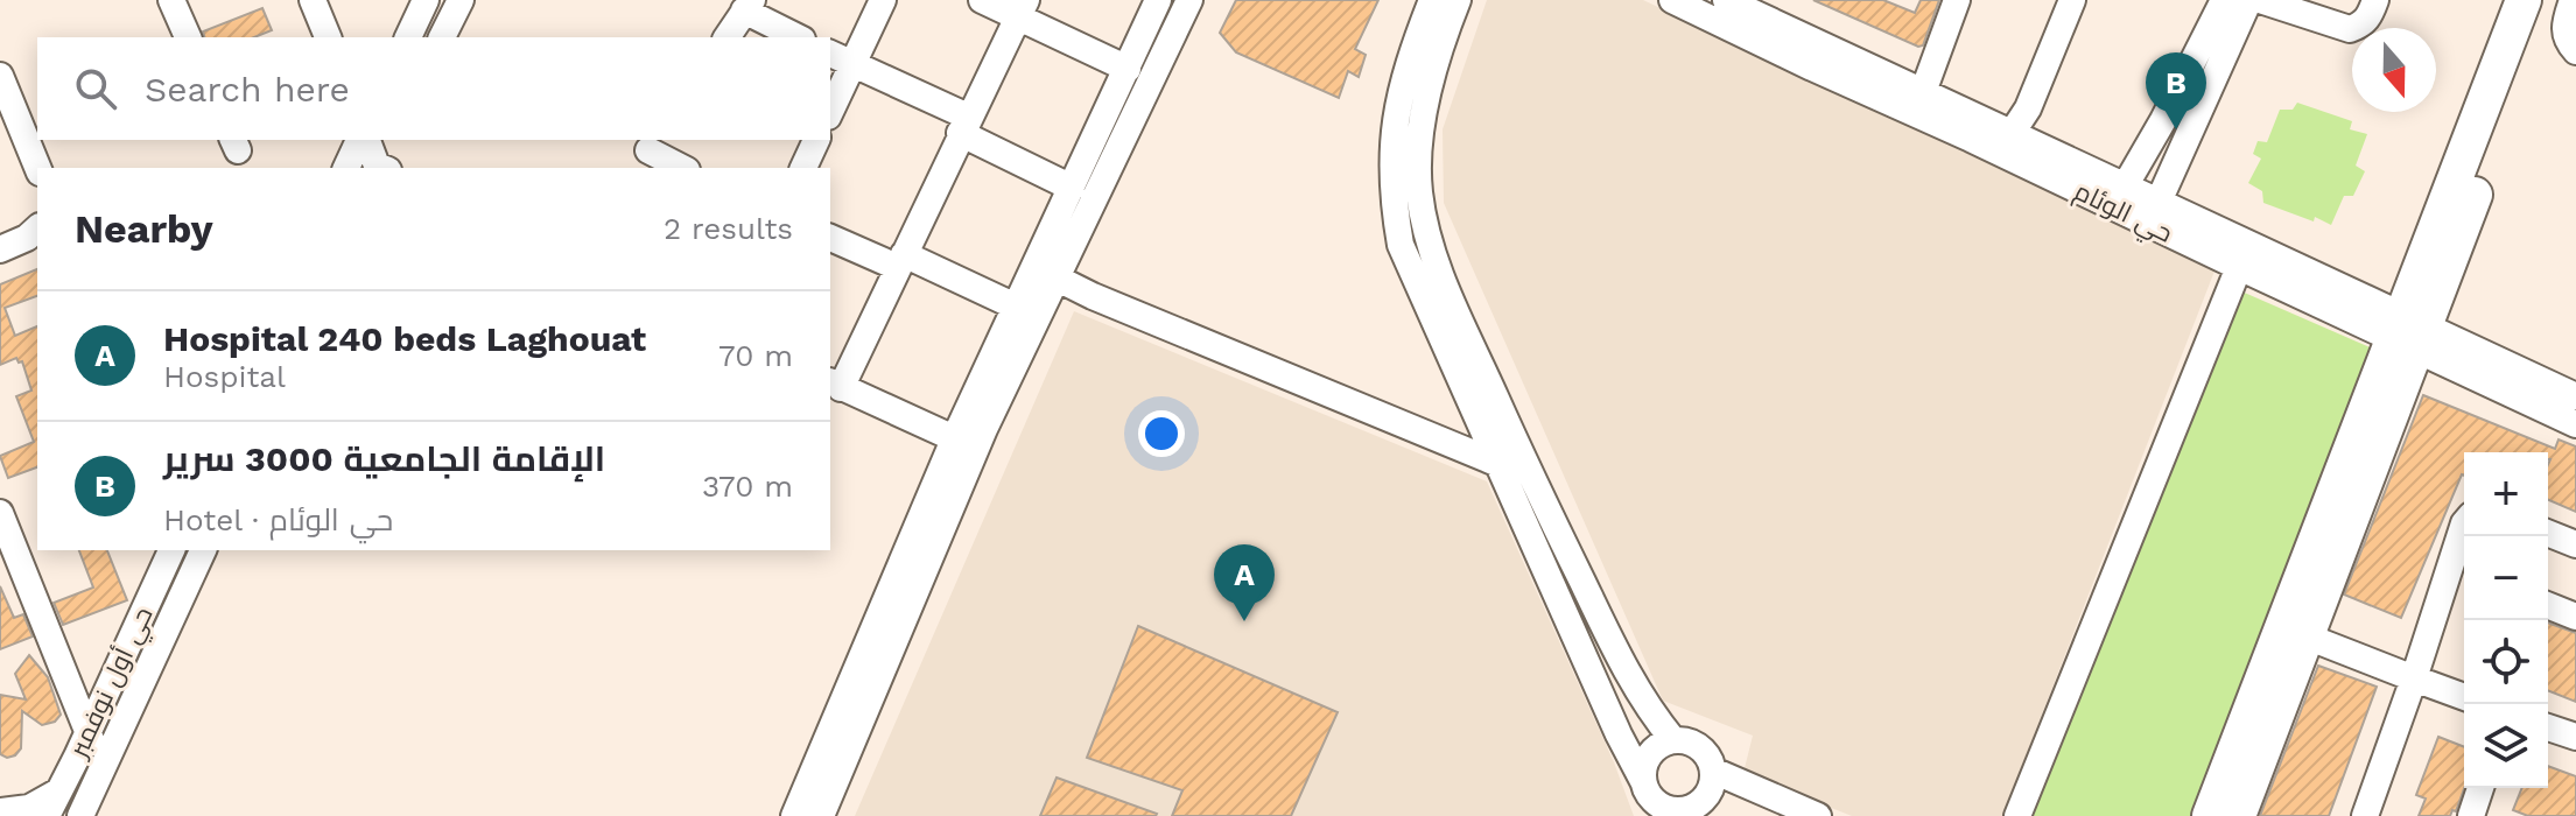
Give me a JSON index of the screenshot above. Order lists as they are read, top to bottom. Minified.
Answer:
{"streets":{"street":["حي الوئام","حي أول نوفمبر"]},"north":"bottom","page":{"search":"Search here","pins":["B","A"],"heading":["Nearby","2 results"],"list":[{"mark":"A","name":"Hospital 240 beds Laghouat","note":"Hospital","value":"70 m"},{"mark":"B","name":"الإقامة الجامعية 3000 سرير","note":"Hotel · حي الوئام","value":"370 m"}],"map_buttons":["+","−"]}}
